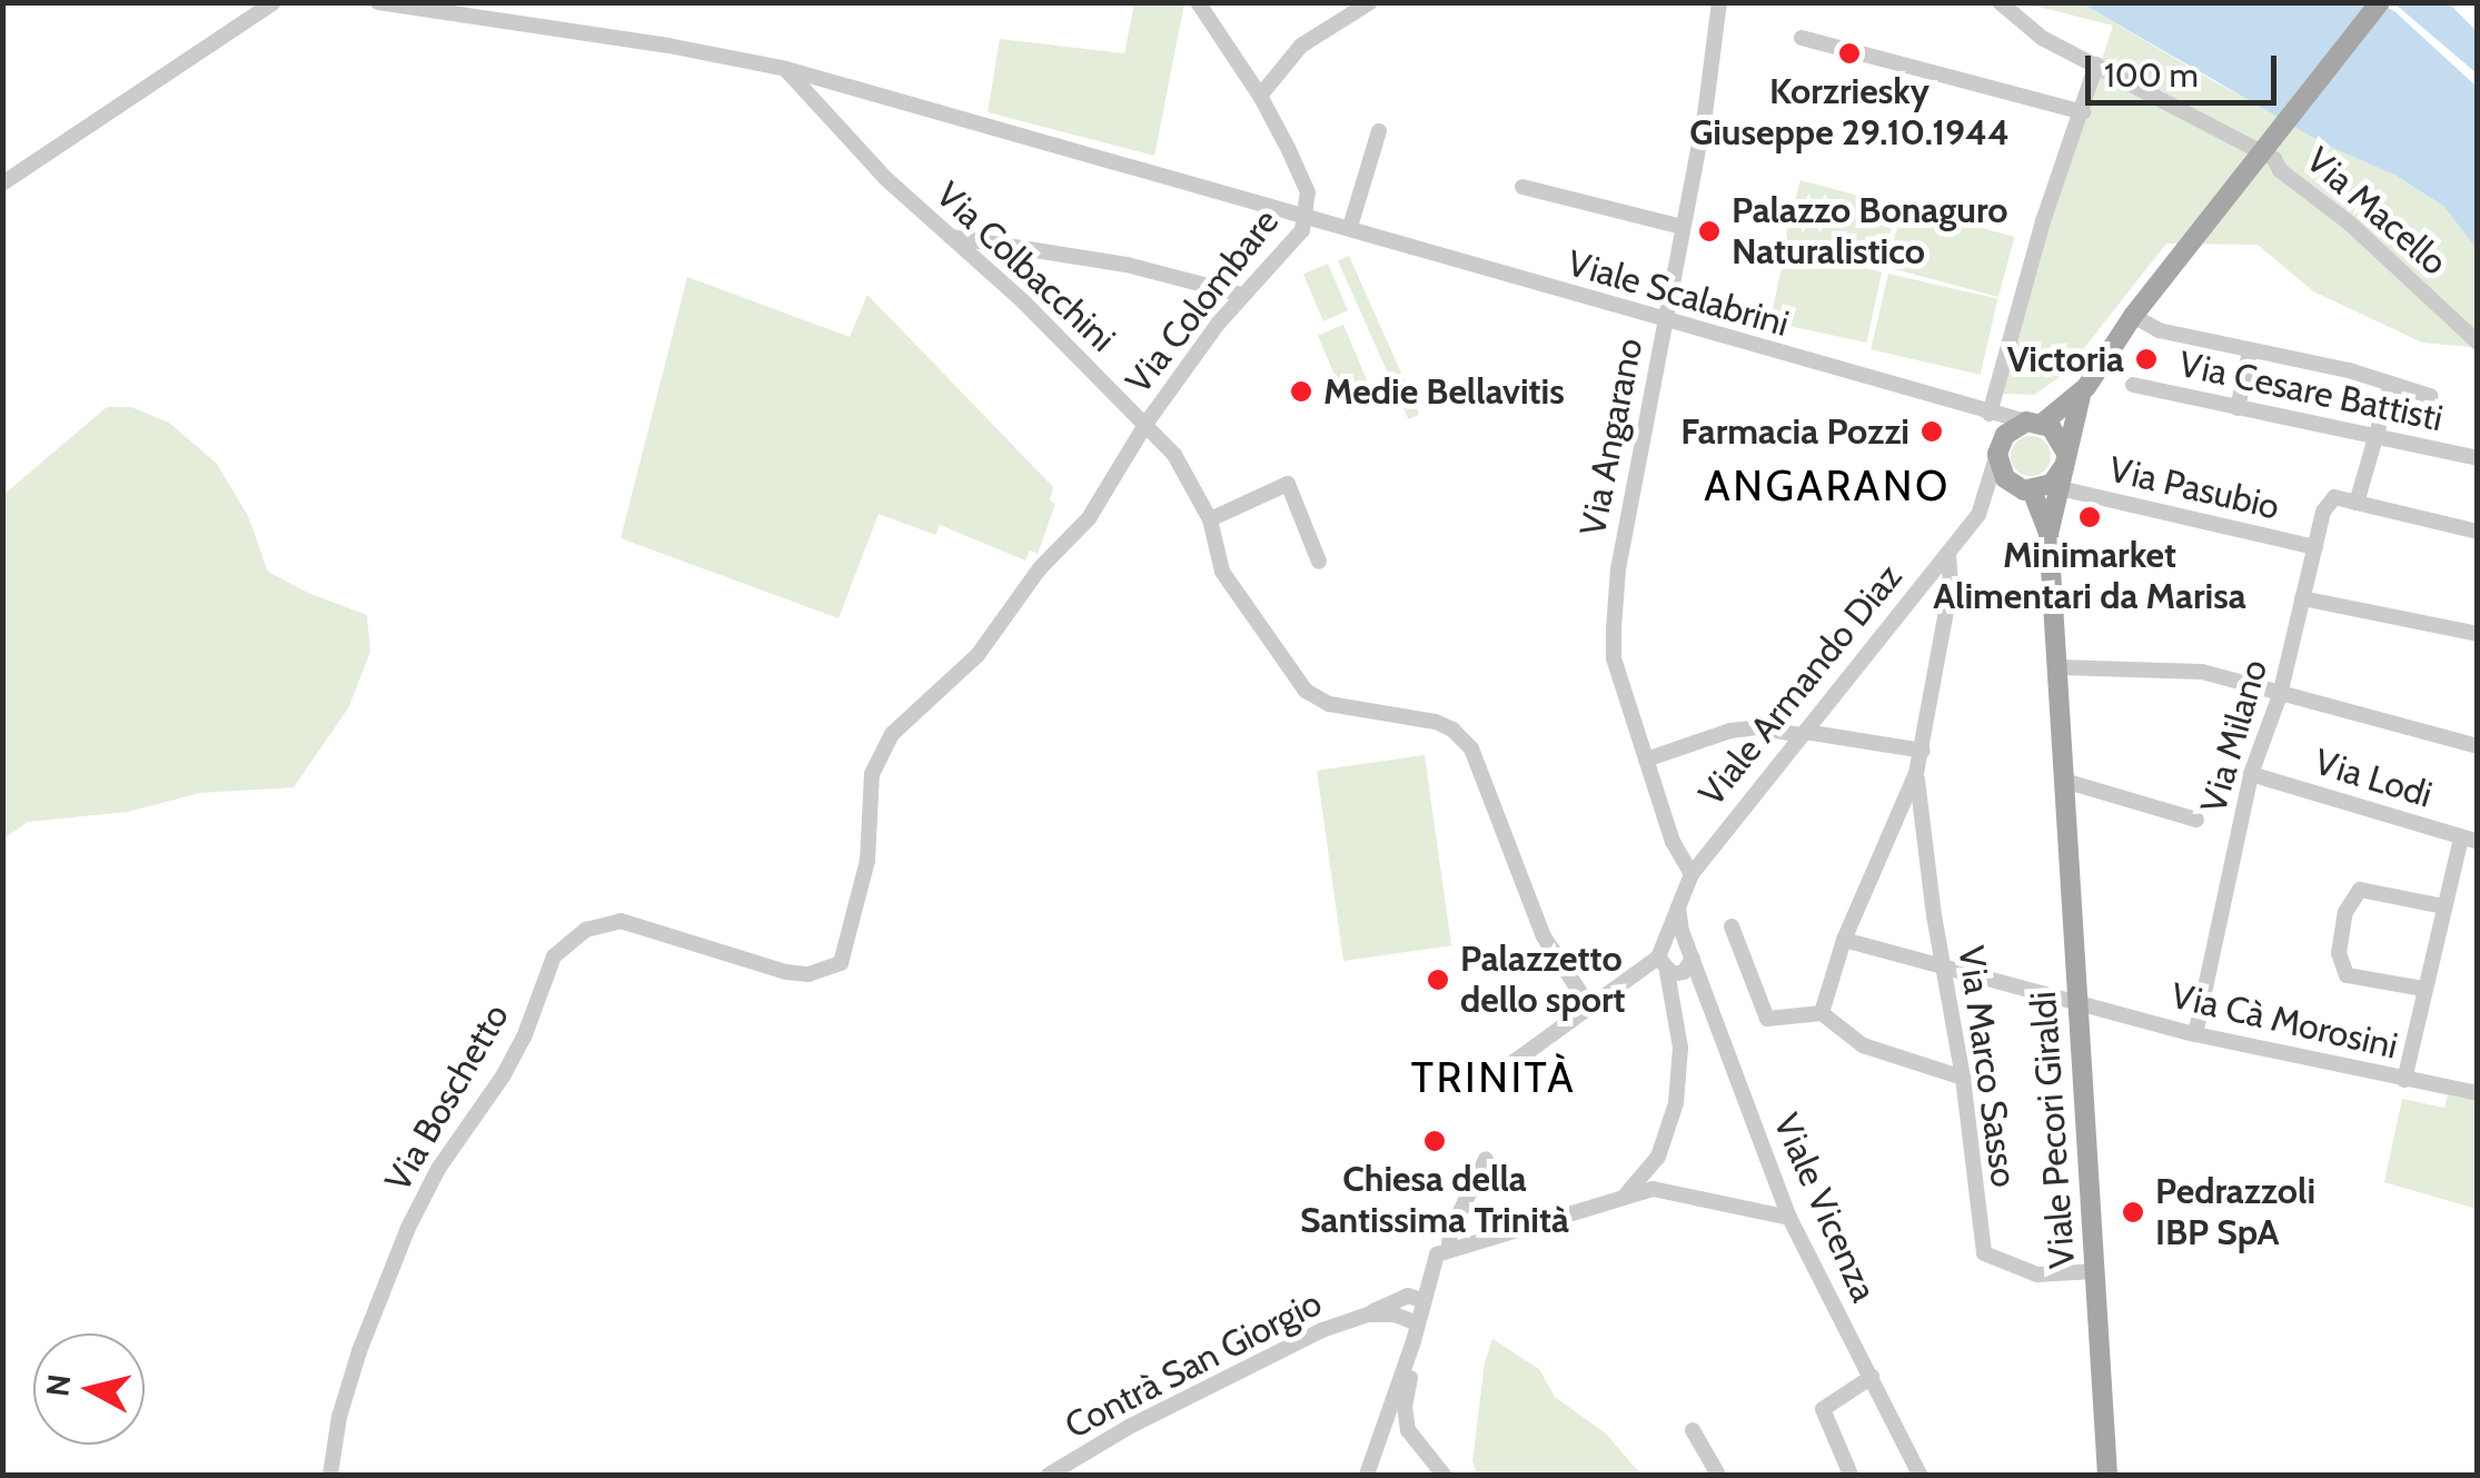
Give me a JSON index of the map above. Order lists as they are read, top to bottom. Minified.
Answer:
{"streets":{"main road":["Viale Armando Diaz","Viale Pecori Giraldi"],"street":["Via Macello","Via Colbacchini","Viale Scalabrini","Via Colombare","Via Cesare Battisti","Via Angarano","Via Pasubio","Via Milano","Via Lodi","Via Cà Morosini","Via Marco Sasso","Via Boschetto","Viale Vicenza","Contrà San Giorgio"]},"crossings":[["Via Colbacchini","Viale Scalabrini"],["Via Colbacchini","Via Colombare"],["Via Colbacchini","Via Boschetto"],["Viale Scalabrini","Via Colombare"],["Viale Scalabrini","Via Angarano"],["Viale Scalabrini","Viale Armando Diaz"],["Viale Scalabrini","Viale Pecori Giraldi"],["Via Colombare","Via Boschetto"],["Via Angarano","Viale Armando Diaz"],["Via Pasubio","Via Milano"],["Via Pasubio","Viale Pecori Giraldi"],["Viale Armando Diaz","Viale Pecori Giraldi"],["Via Milano","Via Lodi"],["Via Milano","Via Cà Morosini"],["Via Cà Morosini","Via Marco Sasso"],["Via Cà Morosini","Viale Pecori Giraldi"],["Via Marco Sasso","Viale Pecori Giraldi"]],"districts":["ANGARANO","TRINITÀ"],"places":["Korzriesky Giuseppe 29.10.1944","Palazzo Bonaguro Naturalistico","Victoria","Medie Bellavitis","Farmacia Pozzi","Minimarket Alimentari da Marisa","Palazzetto dello sport","Chiesa della Santissima Trinità","Pedrazzoli IBP SpA"],"scale_bar":"100 m","north":"left"}
